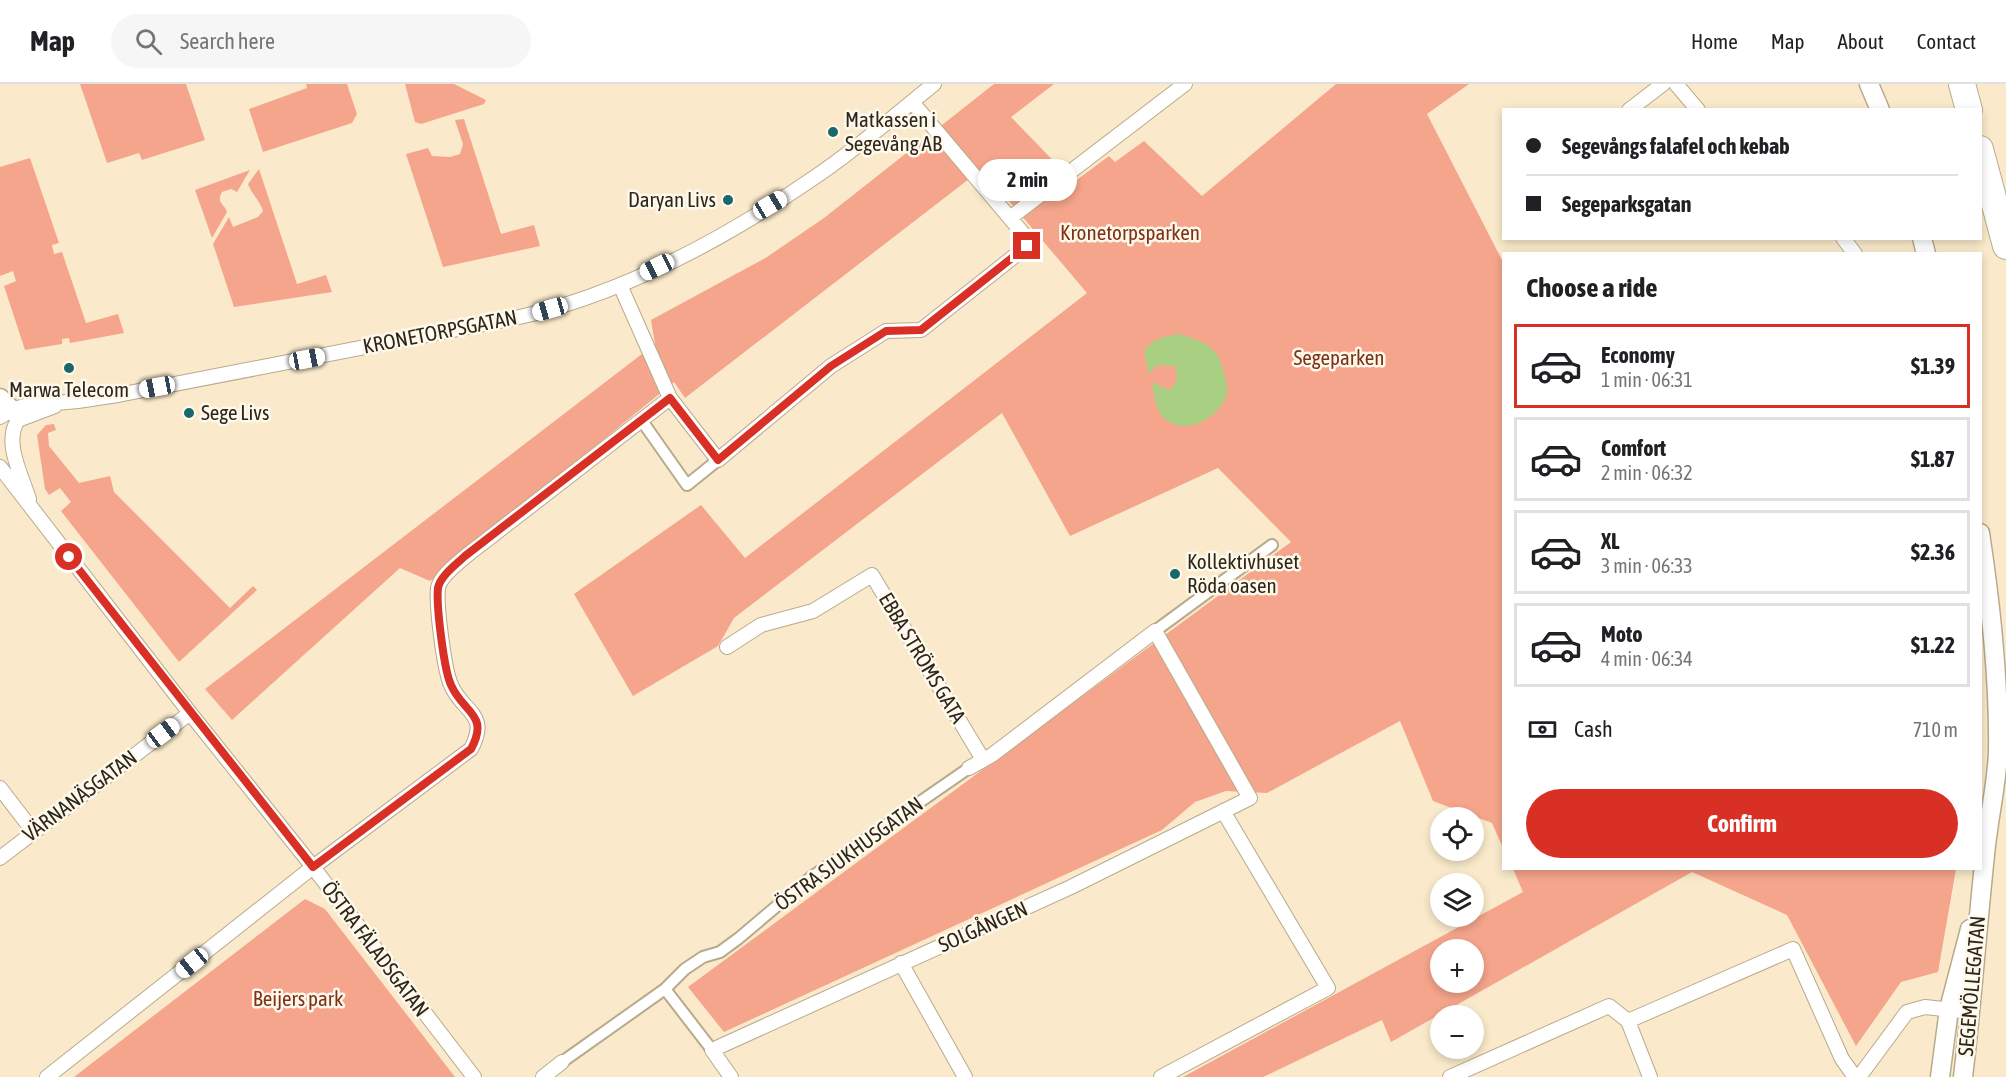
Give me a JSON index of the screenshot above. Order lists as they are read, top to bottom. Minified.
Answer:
{"streets":{"street":["KRONETORPSGATAN","EBBA STRÖMS GATA","VÄRNANÄSGATAN","ÖSTRA SJUKHUSGATAN","SOLGÅNGEN","ÖSTRA FÄLADSGATAN","SEGEMÖLLEGATAN"]},"crossings":[["KRONETORPSGATAN","ÖSTRA FÄLADSGATAN"],["EBBA STRÖMS GATA","ÖSTRA SJUKHUSGATAN"],["VÄRNANÄSGATAN","ÖSTRA FÄLADSGATAN"],["ÖSTRA SJUKHUSGATAN","SOLGÅNGEN"]],"parks":["Kronetorpsparken","Segeparken","Beijers park"],"places":["Matkassen i Segevång AB","Daryan Livs","Marwa Telecom","Sege Livs","Kollektivhuset Röda oasen"],"page":{"header":"Map","search":"Search here","nav":["Home","Map","About","Contact"],"banner":["Segevångs falafel och kebab","Segeparksgatan"],"bubble":"2 min","heading":"Choose a ride","list":[{"name":"Economy","note":"1 min · 06:31","value":"$1.39"},{"name":"Comfort","note":"2 min · 06:32","value":"$1.87"},{"name":"XL","note":"3 min · 06:33","value":"$2.36"},{"name":"Moto","note":"4 min · 06:34","value":"$1.22"}],"pay":["Cash","710 m"],"buttons":"Confirm","map_buttons":["+","−"]}}
